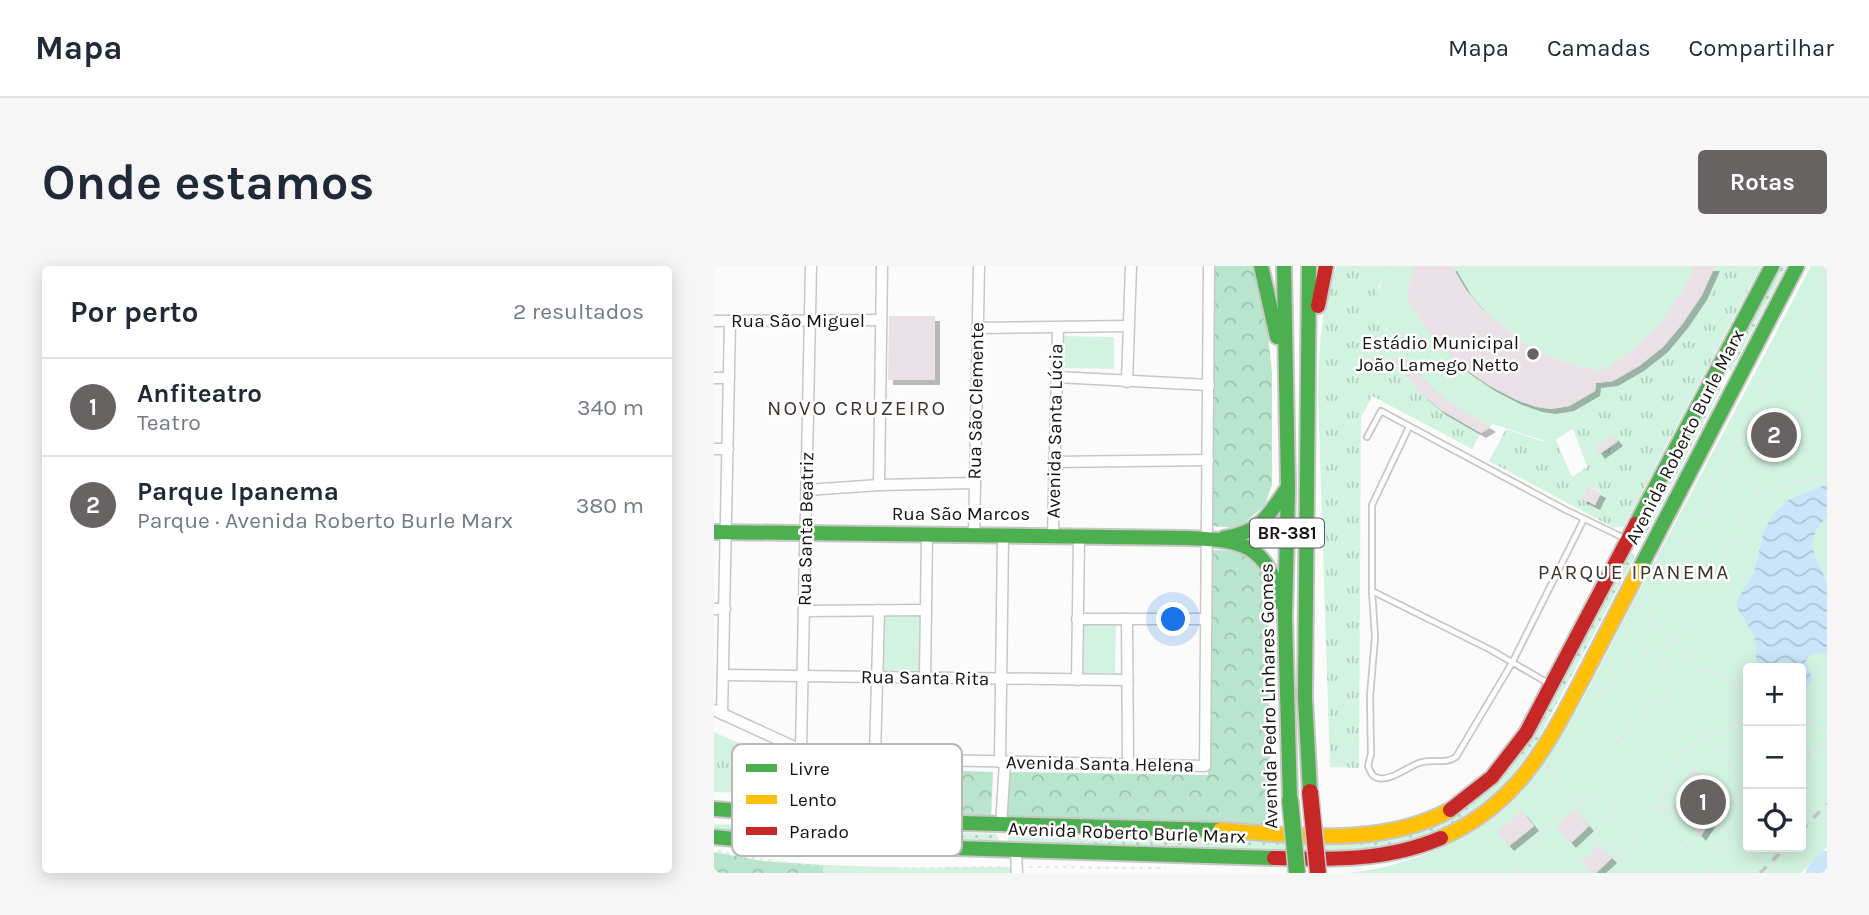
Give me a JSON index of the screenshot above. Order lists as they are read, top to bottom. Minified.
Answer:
{"streets":{"main road":["Avenida Roberto Burle Marx","Rua São Marcos","BR-381","Avenida Pedro Linhares Gomes"],"street":["Rua São Miguel","Rua São Clemente","Avenida Santa Lúcia","Rua Santa Beatriz","Rua Santa Rita","Avenida Santa Helena"]},"crossings":[["Rua São Miguel","Rua Santa Beatriz"],["Rua São Clemente","Rua São Marcos"],["Avenida Santa Lúcia","Rua São Marcos"],["Rua São Marcos","Rua Santa Beatriz"],["Rua São Marcos","Avenida Santa Helena"],["Rua Santa Beatriz","Rua Santa Rita"]],"districts":["NOVO CRUZEIRO","PARQUE IPANEMA"],"places":["Estádio Municipal João Lamego Netto"],"legend":["Livre","Lento","Parado"],"page":{"header":"Mapa","nav":["Mapa","Camadas","Compartilhar"],"buttons":"Rotas","title":"Onde estamos","heading":["Por perto","2 resultados"],"list":[{"mark":"1","name":"Anfiteatro","note":"Teatro","value":"340 m"},{"mark":"2","name":"Parque Ipanema","note":"Parque · Avenida Roberto Burle Marx","value":"380 m"}],"pins":["2","1"],"map_buttons":["+","−"]}}
